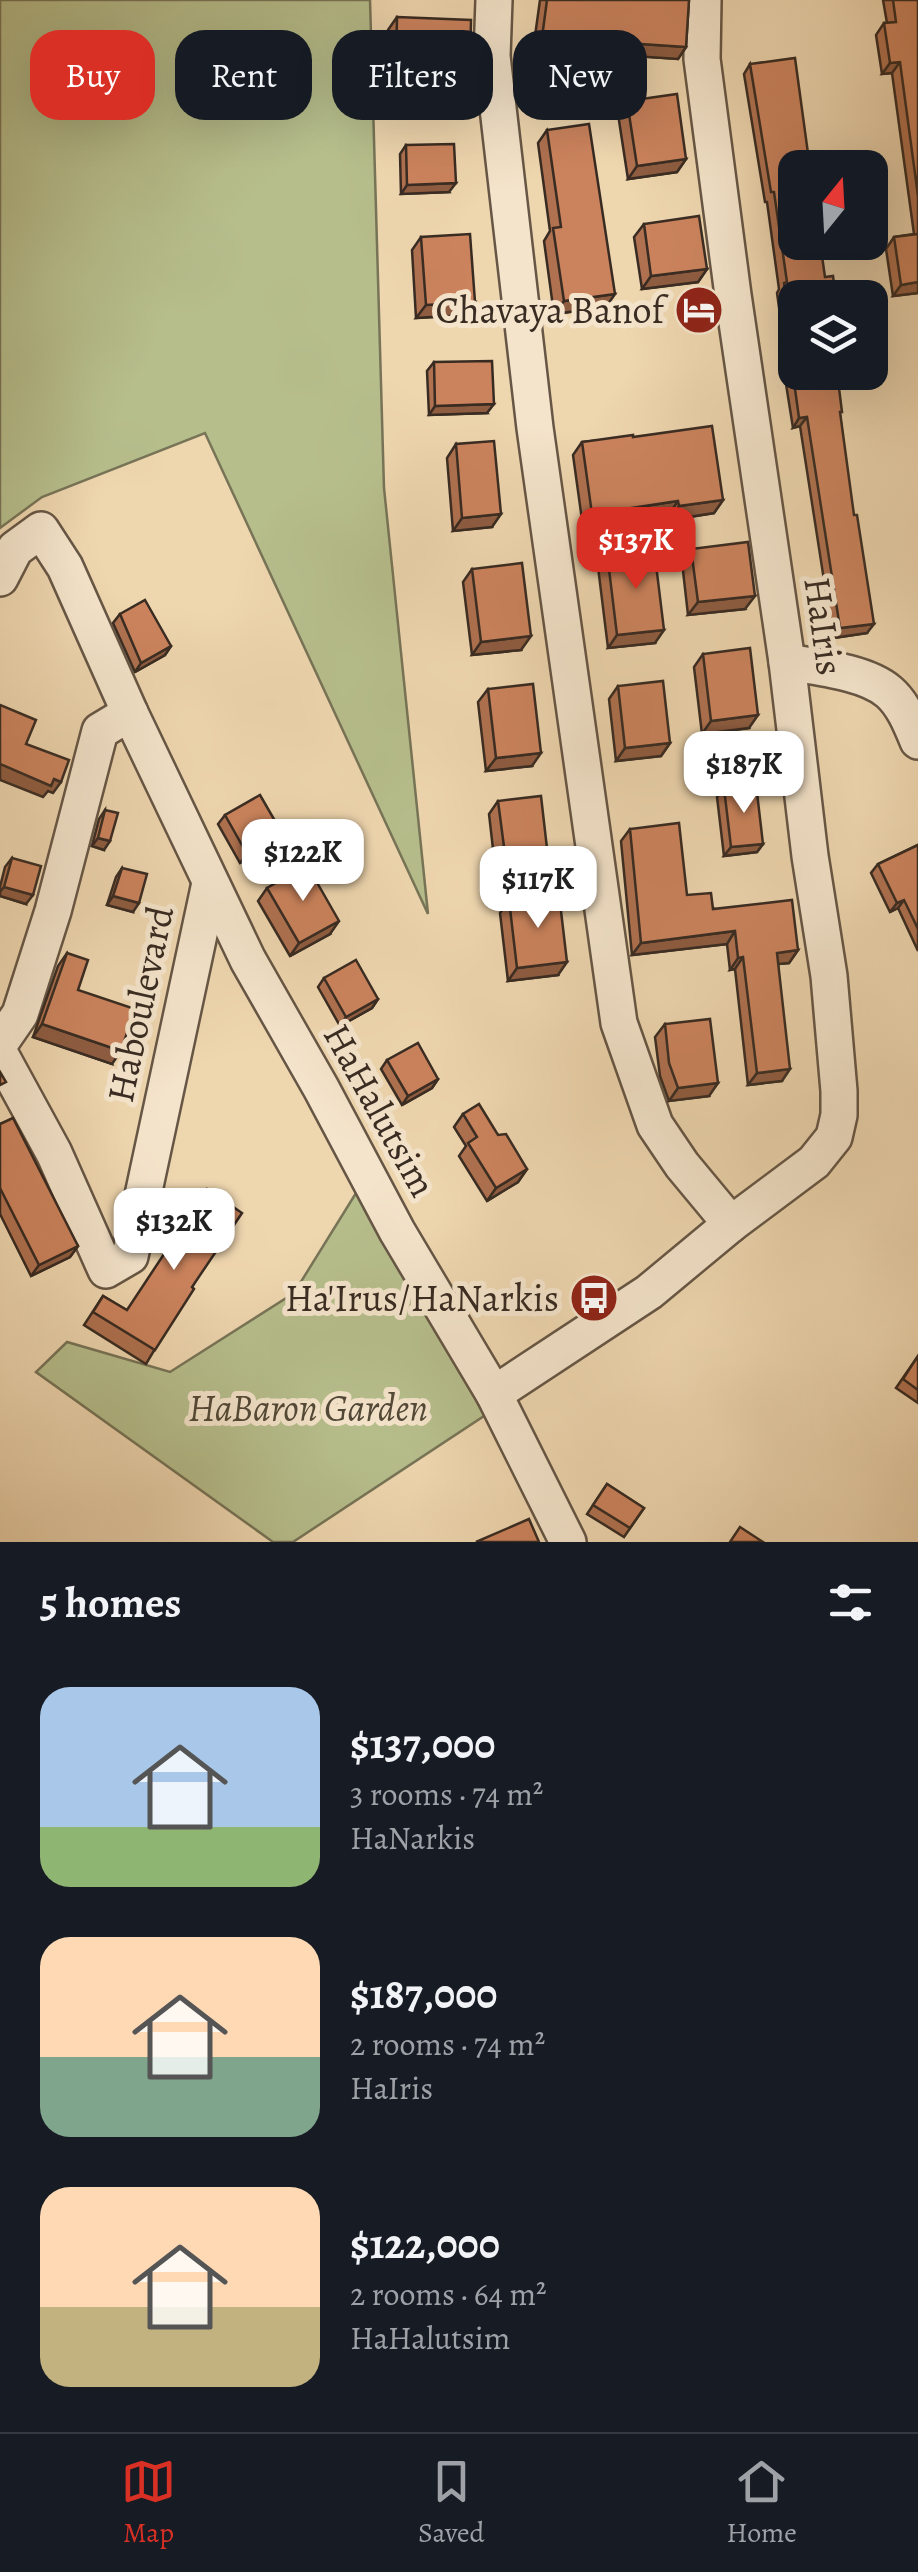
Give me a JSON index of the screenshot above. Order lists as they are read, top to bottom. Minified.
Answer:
{"streets":{"street":["HaIris","Haboulevard","HaHalutsim"]},"crossings":[["HaIris","HaHalutsim"],["Haboulevard","HaHalutsim"]],"parks":["HaBaron Garden"],"places":{"hotel":["Chavaya Banof"],"bus stop":["Ha'Irus/HaNarkis"]},"north":"top","page":{"chip":["Buy","Rent","Filters","New"],"price":["$137K","$187K","$122K","$117K","$132K"],"heading":"5 homes","list":[{"name":"$137,000","note":"3 rooms · 74 m² · HaNarkis"},{"name":"$187,000","note":"2 rooms · 74 m² · HaIris"},{"name":"$122,000","note":"2 rooms · 64 m² · HaHalutsim"}],"tabs":["Map","Saved","Home"]}}
